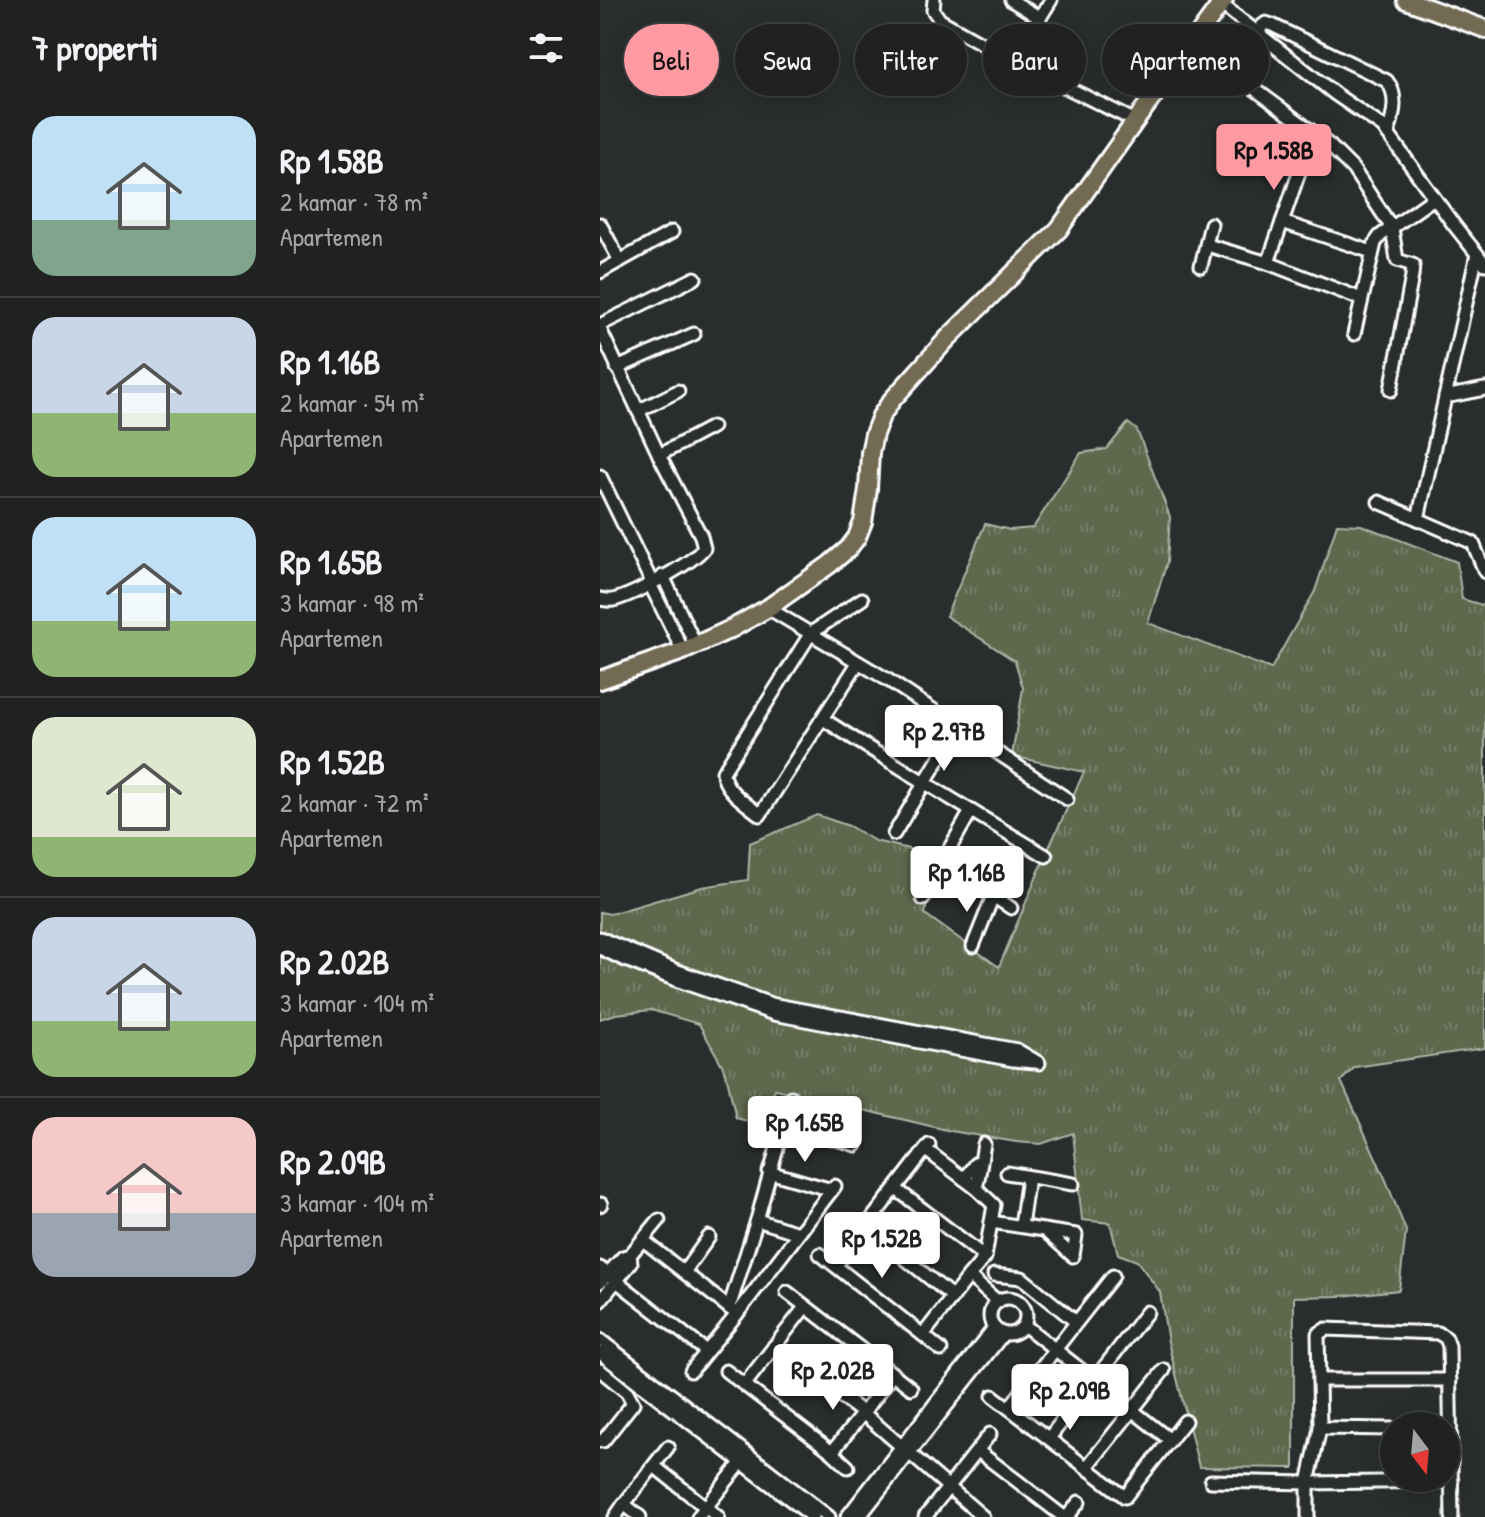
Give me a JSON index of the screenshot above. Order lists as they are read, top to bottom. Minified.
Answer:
{"north":"bottom","page":{"heading":"7 properti","chip":["Beli","Sewa","Filter","Baru","Apartemen"],"list":[{"name":"Rp 1.58B","note":"2 kamar · 78 m² · Apartemen"},{"name":"Rp 1.16B","note":"2 kamar · 54 m² · Apartemen"},{"name":"Rp 1.65B","note":"3 kamar · 98 m² · Apartemen"},{"name":"Rp 1.52B","note":"2 kamar · 72 m² · Apartemen"},{"name":"Rp 2.02B","note":"3 kamar · 104 m² · Apartemen"},{"name":"Rp 2.09B","note":"3 kamar · 104 m² · Apartemen"}],"price":["Rp 1.58B","Rp 2.97B","Rp 1.16B","Rp 1.65B","Rp 1.52B","Rp 2.02B","Rp 2.09B"]}}
